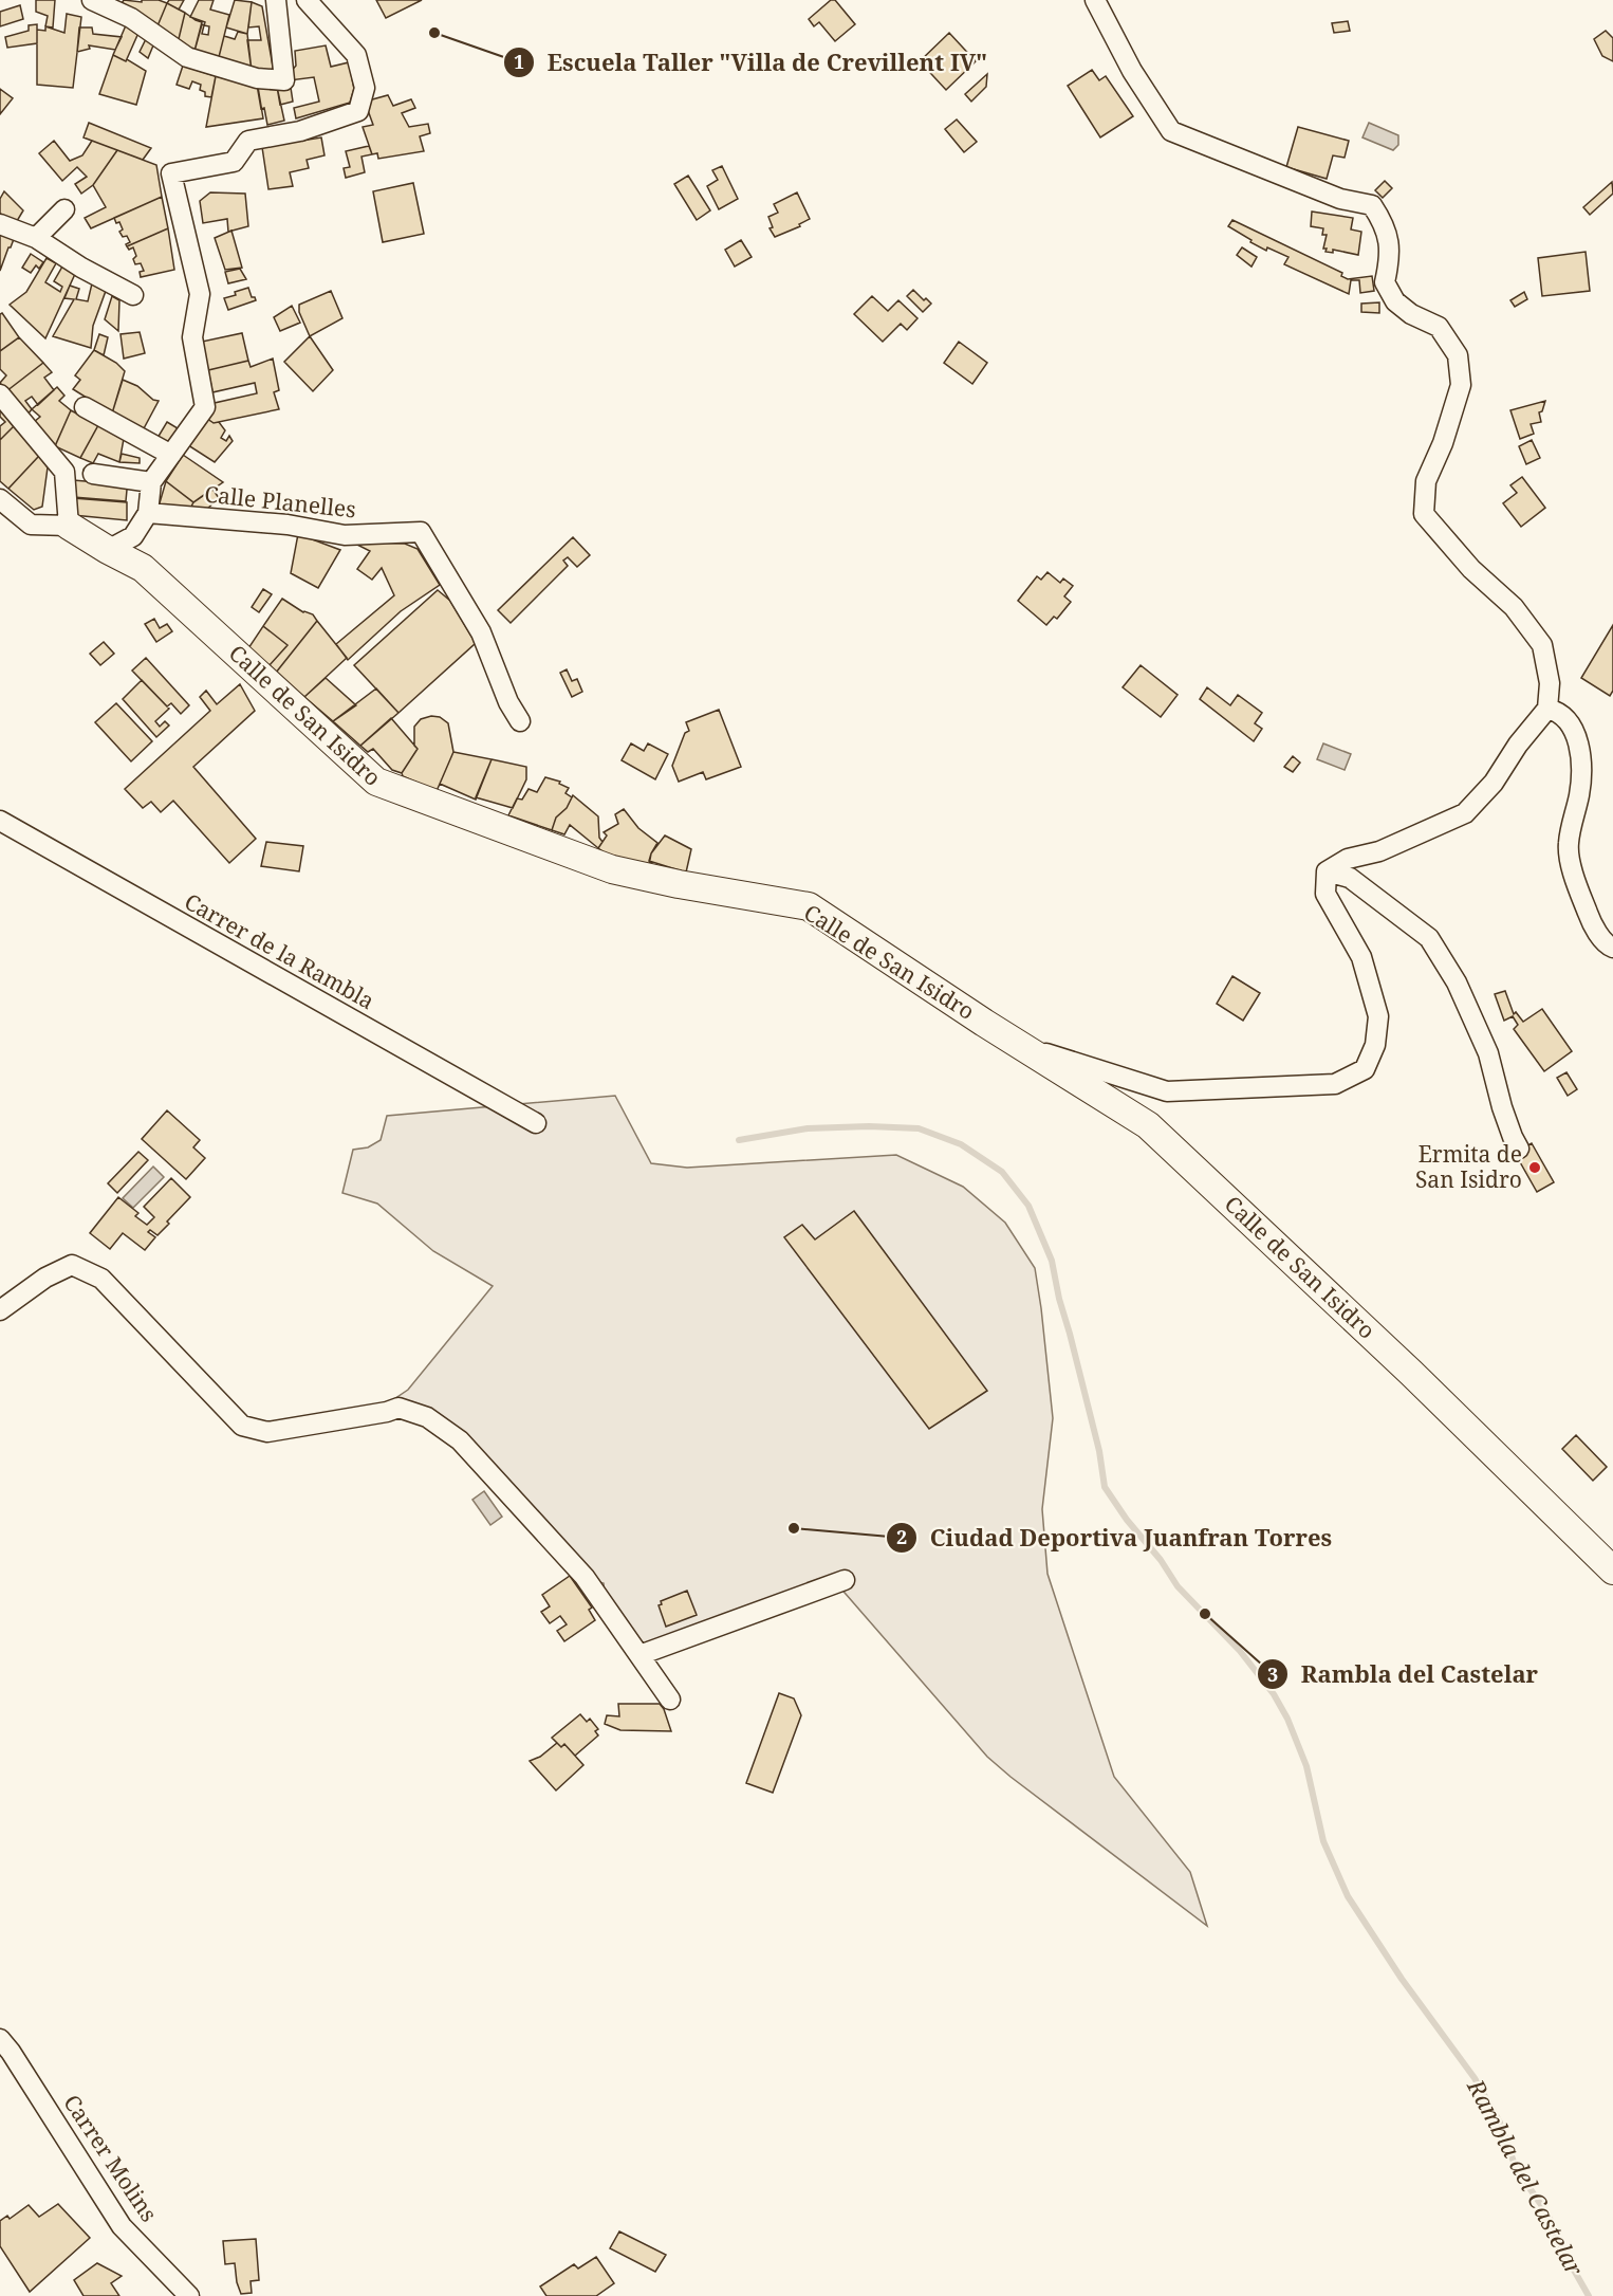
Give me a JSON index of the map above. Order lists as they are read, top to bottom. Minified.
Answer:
{"streets":{"street":["Calle Planelles","Calle de San Isidro","Carrer de la Rambla","Carrer Molins"]},"water":["Rambla del Castelar"],"places":["Escuela Taller \"Villa de Crevillent IV\"","Ermita de San Isidro","Ciudad Deportiva Juanfran Torres","Rambla del Castelar"]}
